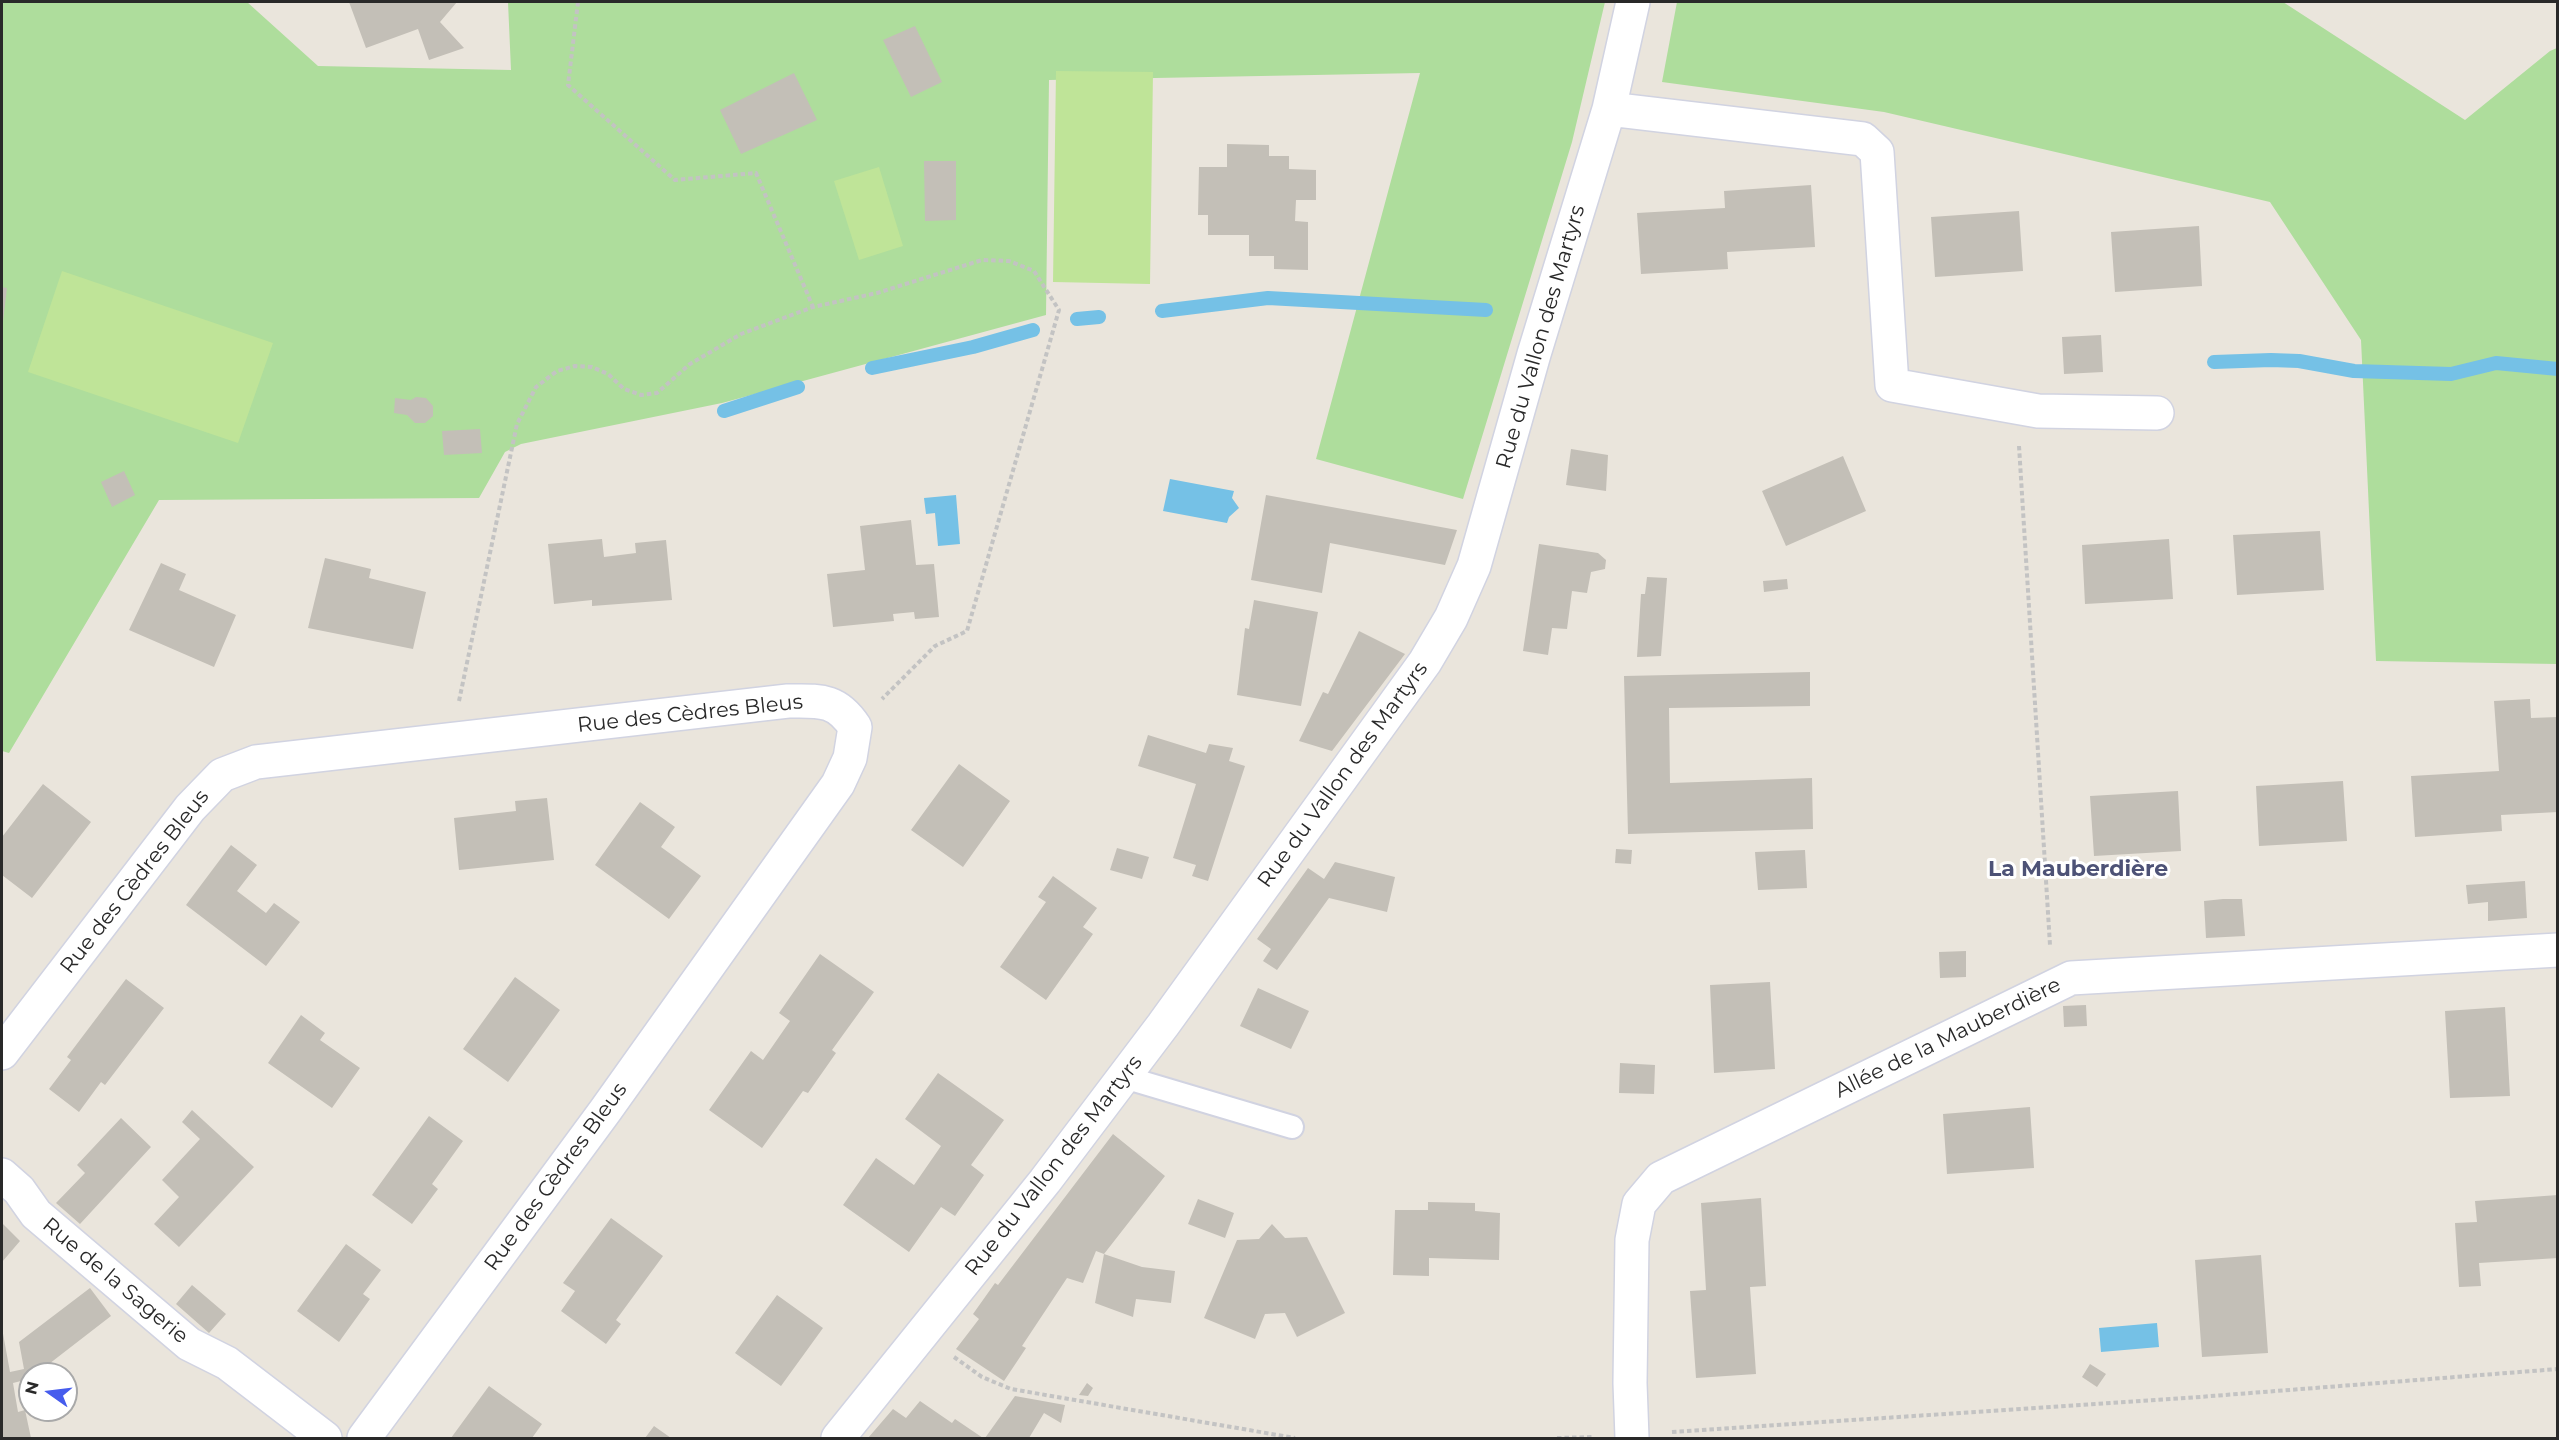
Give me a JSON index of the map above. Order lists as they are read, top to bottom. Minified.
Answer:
{"streets":{"street":["Rue du Vallon des Martyrs","Rue des Cèdres Bleus","Allée de la Mauberdière","Rue de la Sagerie"]},"districts":["La Mauberdière"],"north":"left"}
